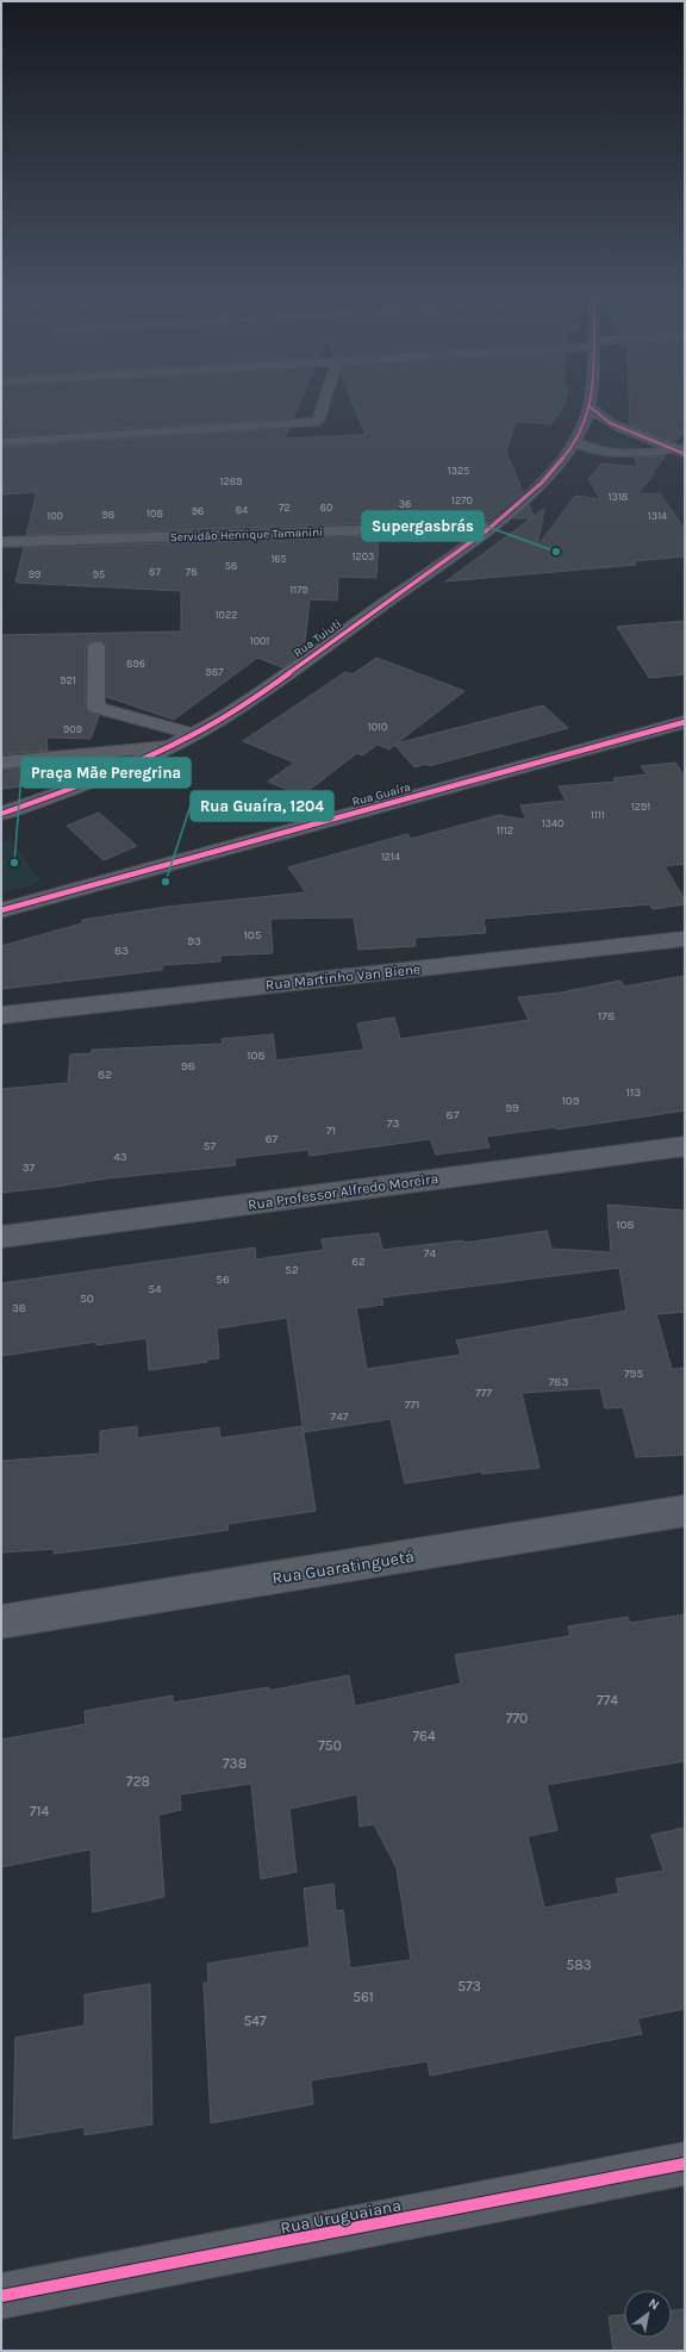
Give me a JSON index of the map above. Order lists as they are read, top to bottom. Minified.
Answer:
{"streets":{"main road":["Rua Tuiuti","Rua Guaíra"],"street":["Servidão Henrique Tamanini","Rua Martinho Van Biene","Rua Professor Alfredo Moreira","Rua Guaratinguetá","Rua Uruguaiana"]},"crossings":[["Servidão Henrique Tamanini","Rua Tuiuti"]],"places":["Supergasbrás","Praça Mãe Peregrina","Rua Guaíra, 1204"],"house_numbers":["1325","1289","1318","1270","36","72","60","84","96","108","98","100","1314","1203","165","58","87","78","99","95","1179","1022","1001","896","987","921","1010","909","1291","1111","1340","1112","1214","105","93","83","178","108","98","82","113","109","99","87","73","71","67","57","43","37","108","74","62","52","56","54","50","38","795","783","777","771","747","774","770","764","750","738","728","714","583","573","561","547"],"north":"top right"}
